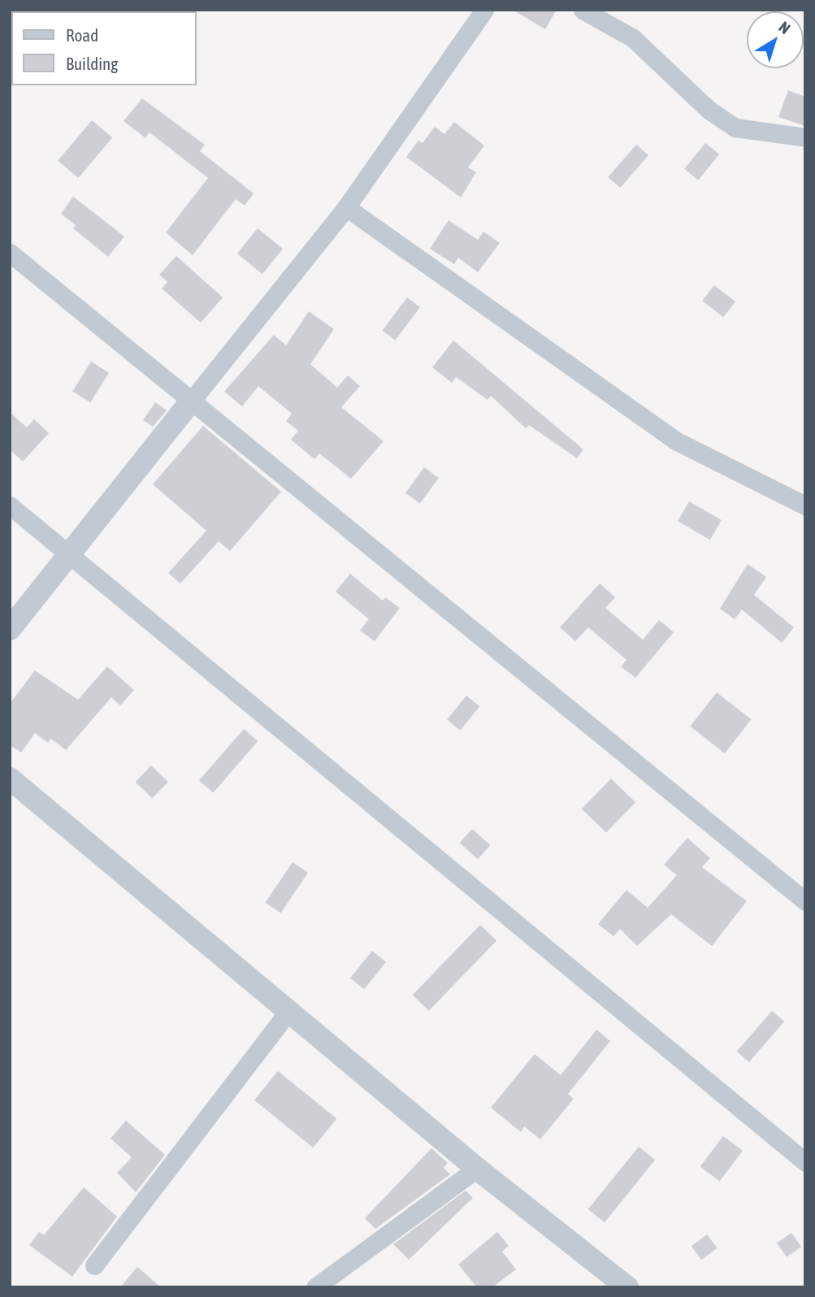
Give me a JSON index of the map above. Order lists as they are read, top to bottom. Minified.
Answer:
{"legend":["Road","Building"],"north":"top right"}
